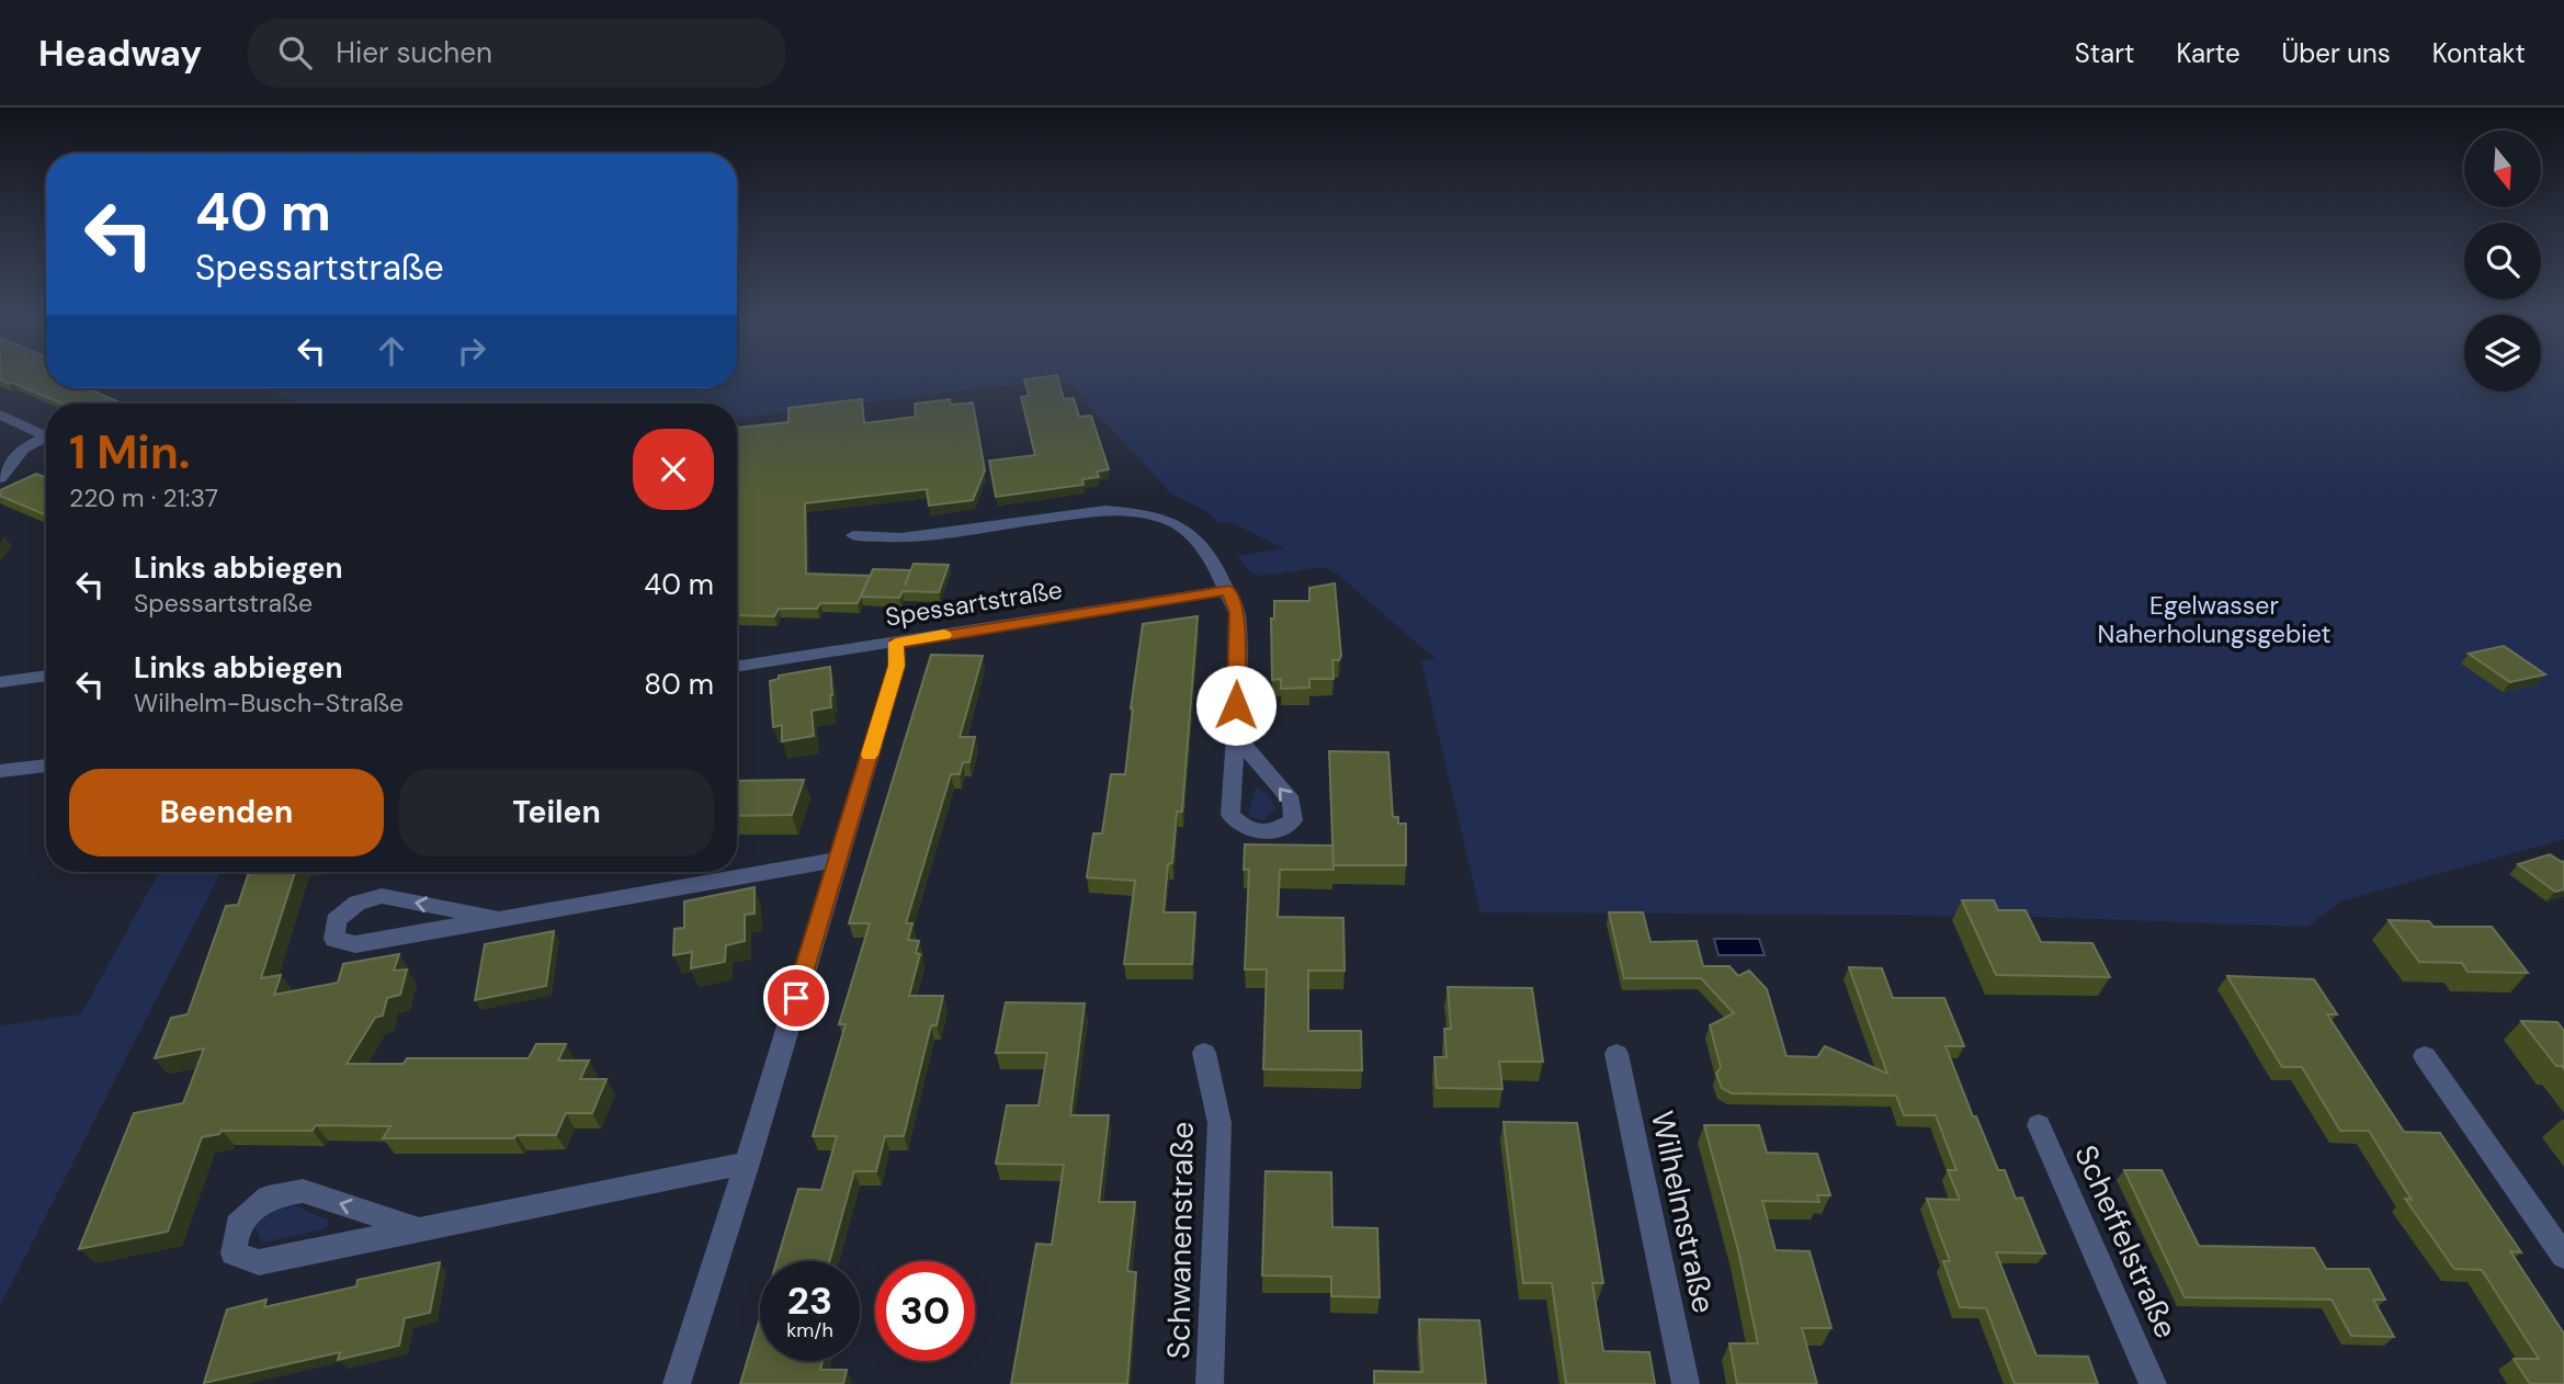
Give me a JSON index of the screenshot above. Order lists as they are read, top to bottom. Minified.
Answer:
{"streets":{"street":["Spessartstraße","Wilhelmstraße","Schwanenstraße","Scheffelstraße"]},"parks":["Egelwasser Naherholungsgebiet"],"north":"bottom","page":{"header":"Headway","search":"Hier suchen","nav":["Start","Karte","Über uns","Kontakt"],"turn":["40 m","Spessartstraße"],"heading":["1 Min.","220 m · 21:37"],"list":[{"name":"Links abbiegen","note":"Spessartstraße","value":"40 m"},{"name":"Links abbiegen","note":"Wilhelm-Busch-Straße","value":"80 m"}],"buttons":["Beenden","Teilen"],"speed":"23 km/h","limit":"30"}}
